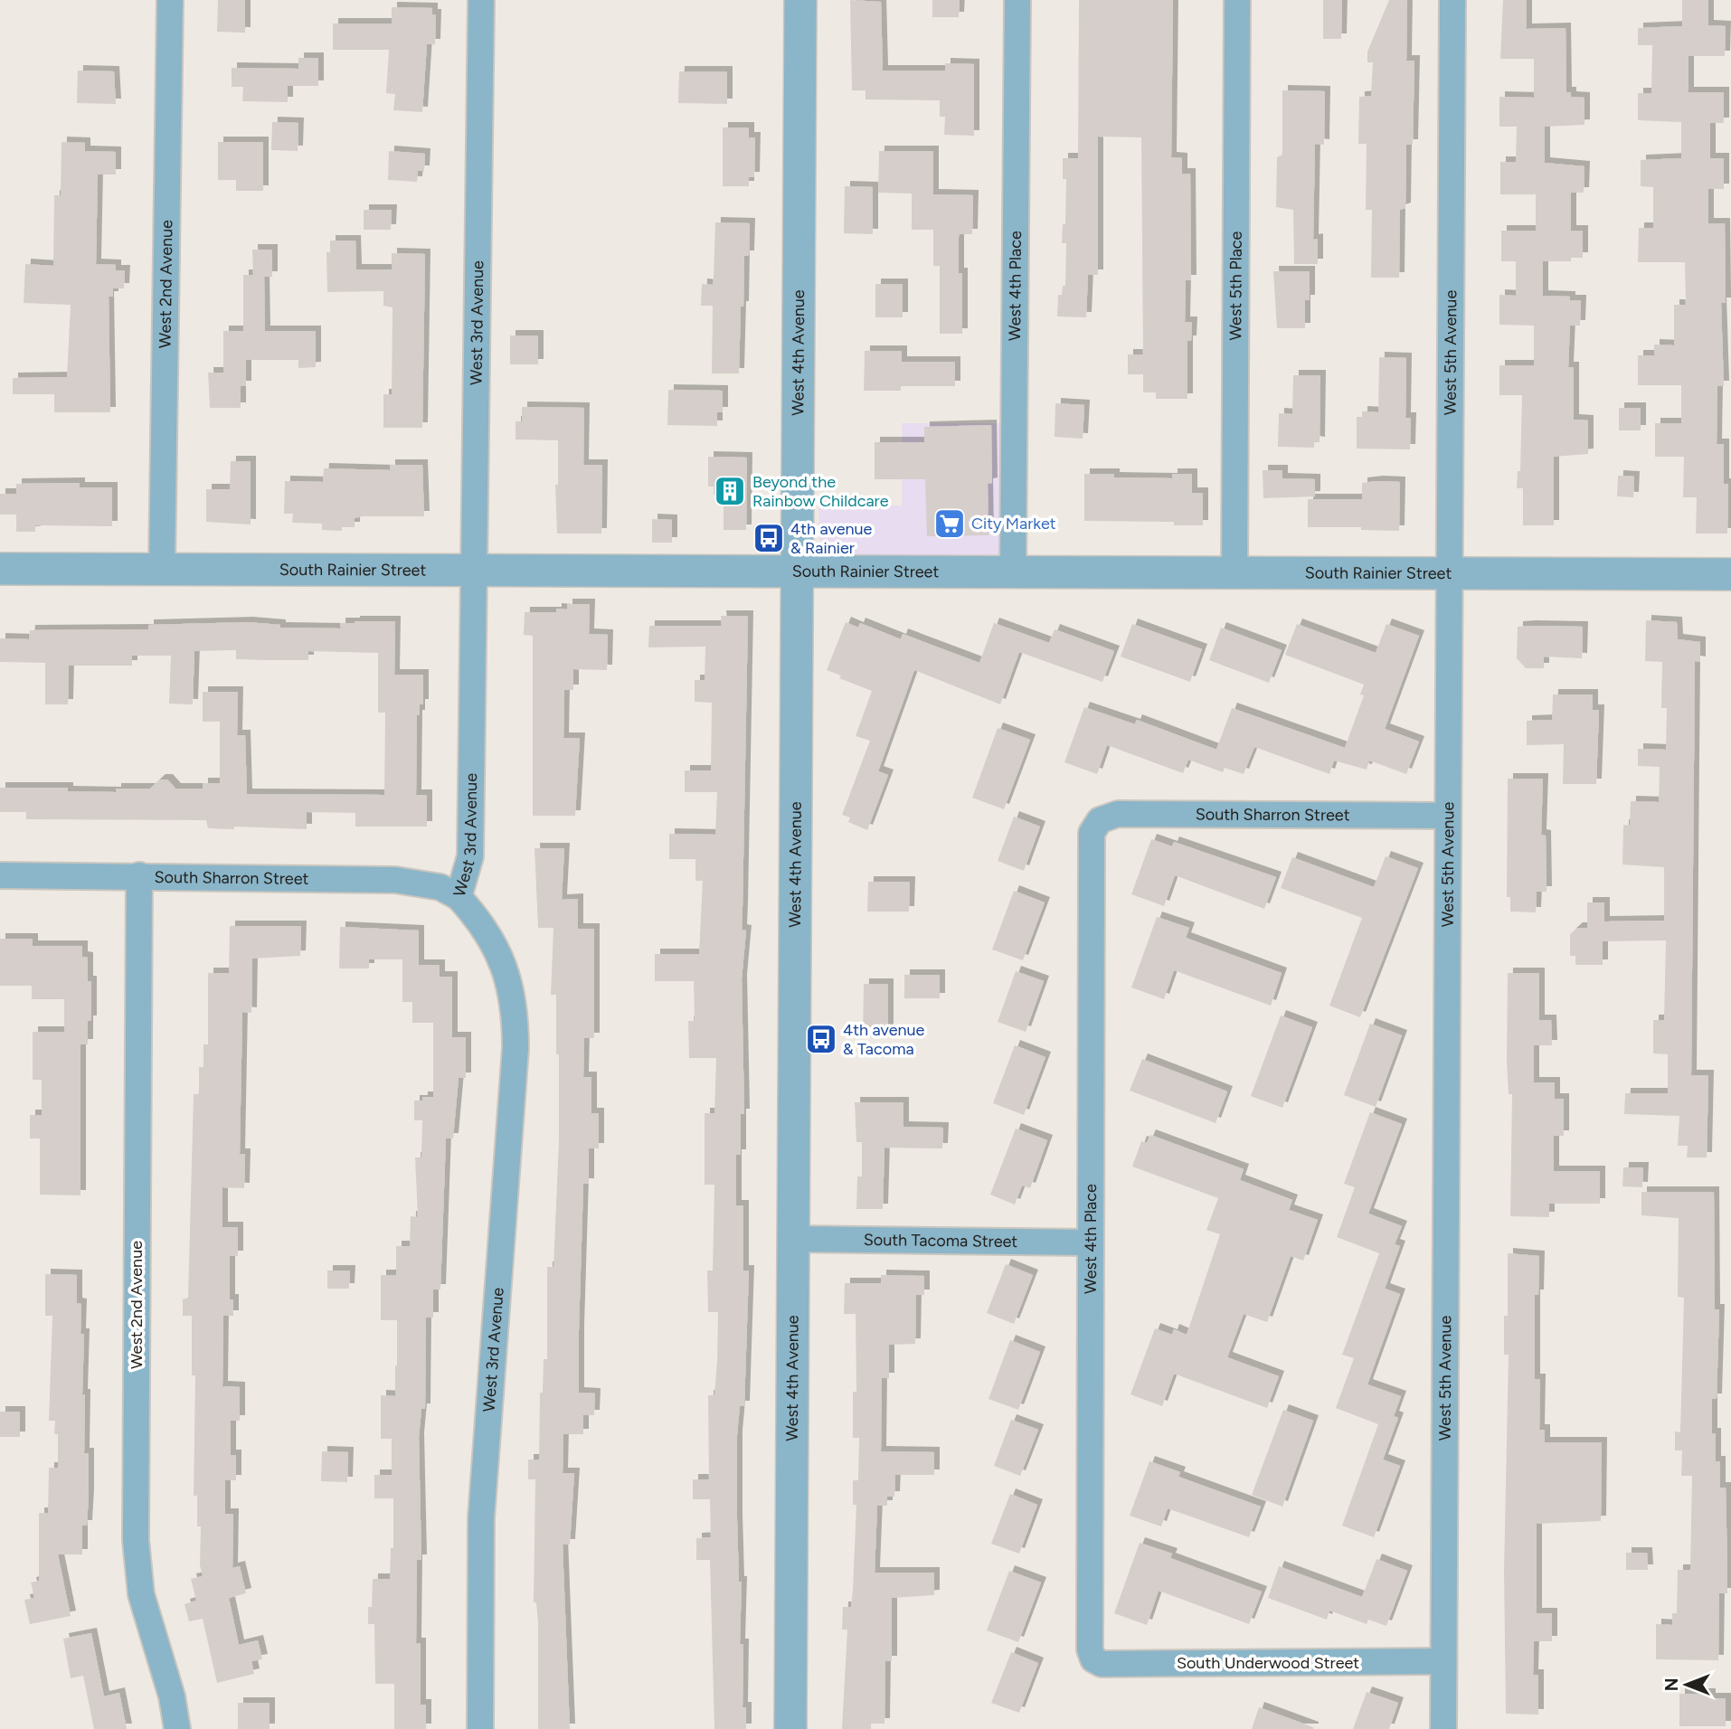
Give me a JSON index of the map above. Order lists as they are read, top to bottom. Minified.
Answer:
{"streets":{"street":["West 2nd Avenue","West 4th Place","West 5th Place","West 3rd Avenue","West 4th Avenue","West 5th Avenue","South Rainier Street","South Sharron Street","South Tacoma Street","South Underwood Street"]},"crossings":[["West 2nd Avenue","South Rainier Street"],["West 2nd Avenue","South Sharron Street"],["West 4th Place","South Rainier Street"],["West 4th Place","South Sharron Street"],["West 4th Place","South Tacoma Street"],["West 4th Place","South Underwood Street"],["West 5th Place","South Rainier Street"],["West 3rd Avenue","South Rainier Street"],["West 3rd Avenue","South Sharron Street"],["West 4th Avenue","South Rainier Street"],["West 4th Avenue","South Tacoma Street"],["West 5th Avenue","South Rainier Street"],["West 5th Avenue","South Sharron Street"],["West 5th Avenue","South Underwood Street"]],"places":{"building":["Beyond the Rainbow Childcare"],"supermarket":["City Market"],"bus stop":["4th avenue & Rainier","4th avenue & Tacoma"]},"north":"left"}
